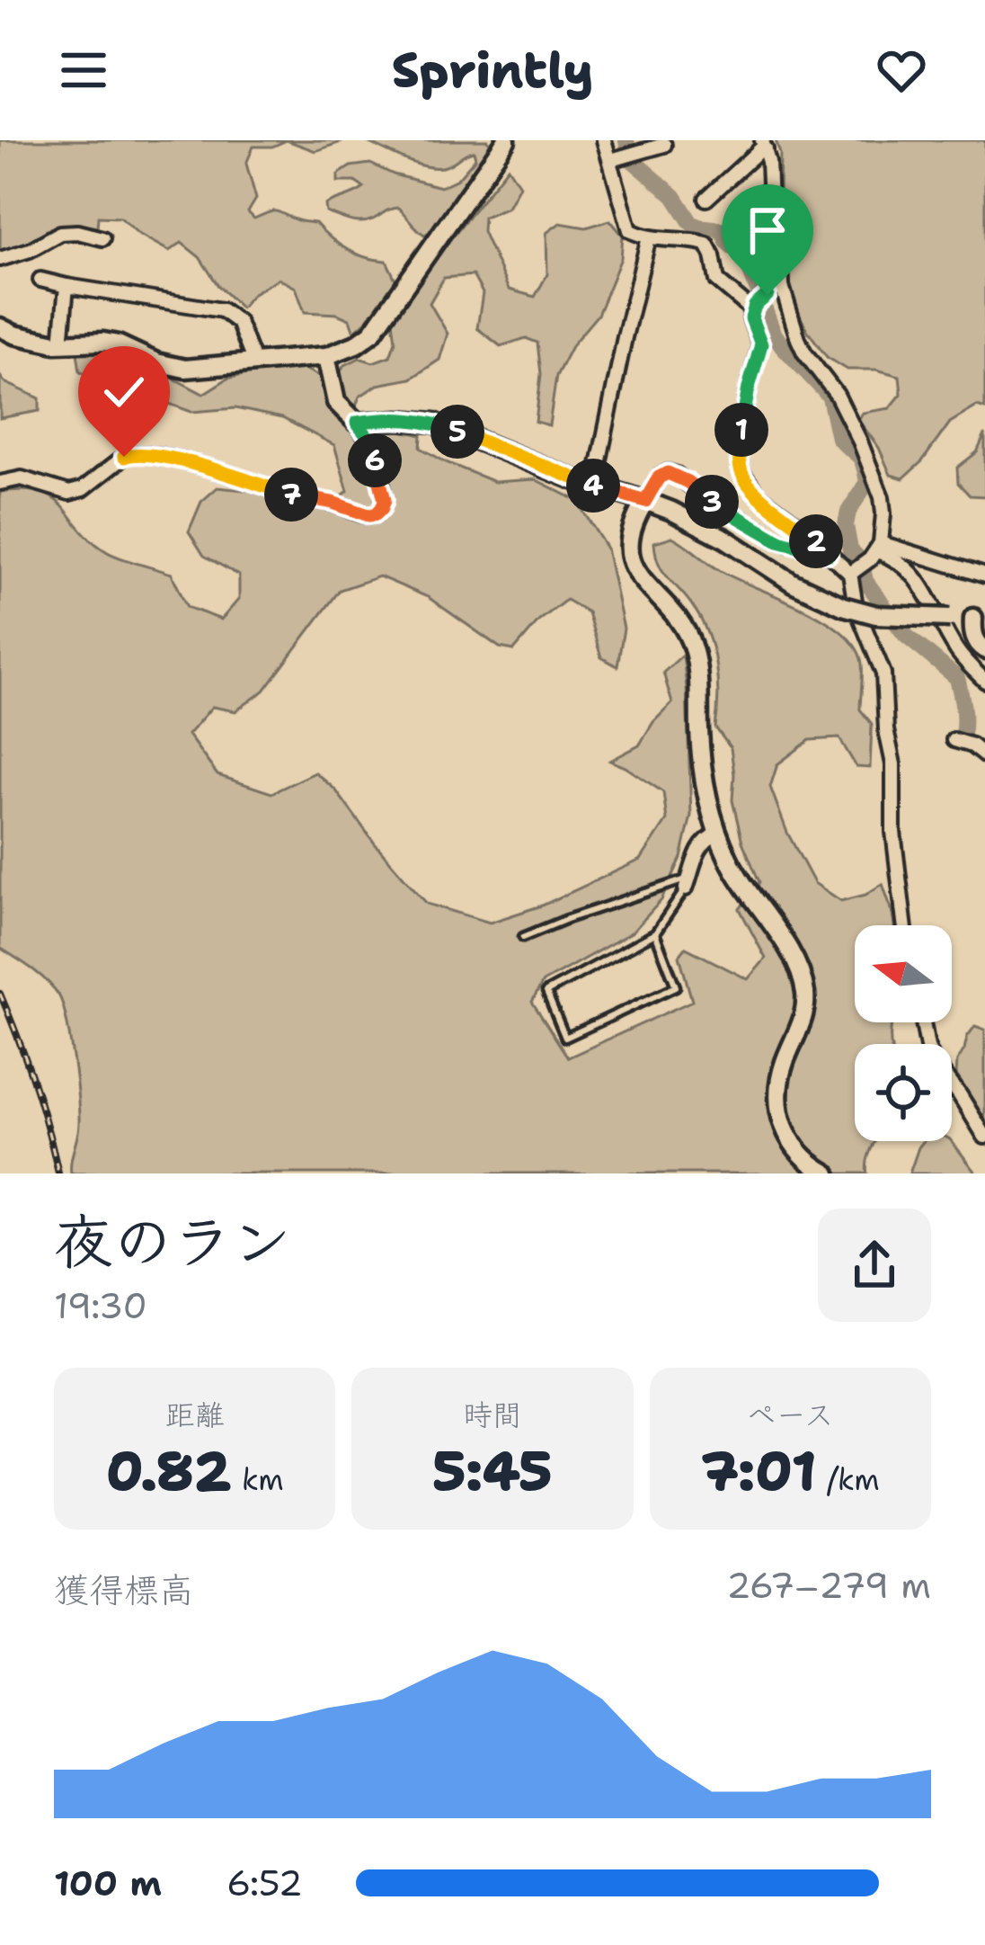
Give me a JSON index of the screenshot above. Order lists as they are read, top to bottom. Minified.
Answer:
{"north":"left","page":{"header":"Sprintly","pins":["1","5","6","4","7","3","2"],"heading":["夜のラン","19:30"],"stats":[["距離","0.82 km"],["時間","5:45"],["ペース","7:01 /km"]],"chart":["獲得標高","267–279 m"],"list":[{"name":"100 m","note":"6:52"}]}}
